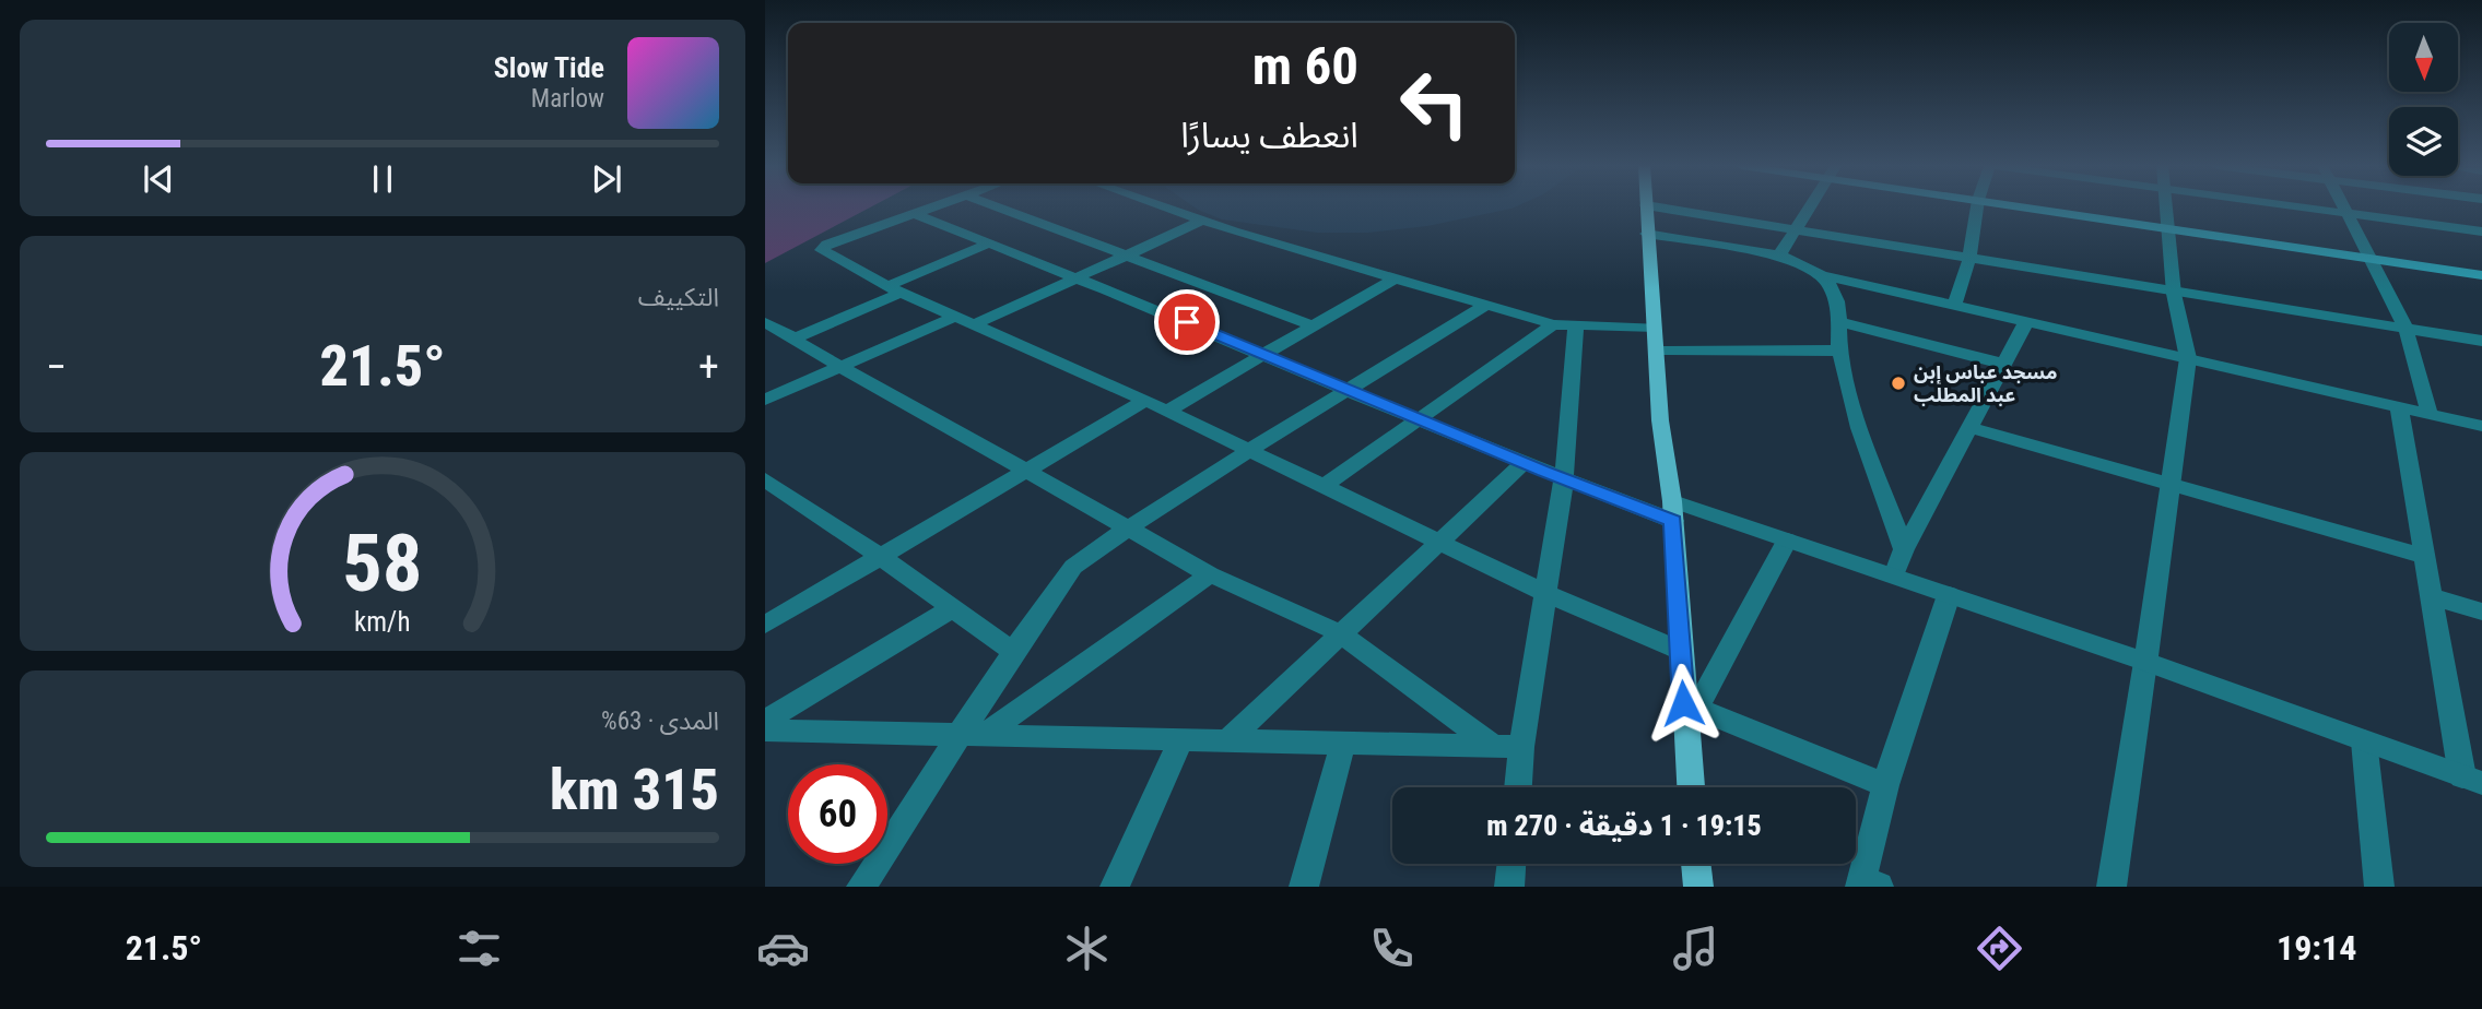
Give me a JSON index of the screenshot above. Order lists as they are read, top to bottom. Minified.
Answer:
{"places":["مسجد عباس إبن عبد المطلب"],"north":"bottom","page":{"turn":["60 m","انعطف يسارًا"],"song":["Slow Tide","Marlow"],"tile":["التكييف",["المدى · 63%","315 km"]],"heat":["−","21.5°","+"],"limit":"60","trip":"19:15 · 1 دقيقة · 270 m","tabs":["19:14","21.5°"],"gauge":["58","km/h"]}}
